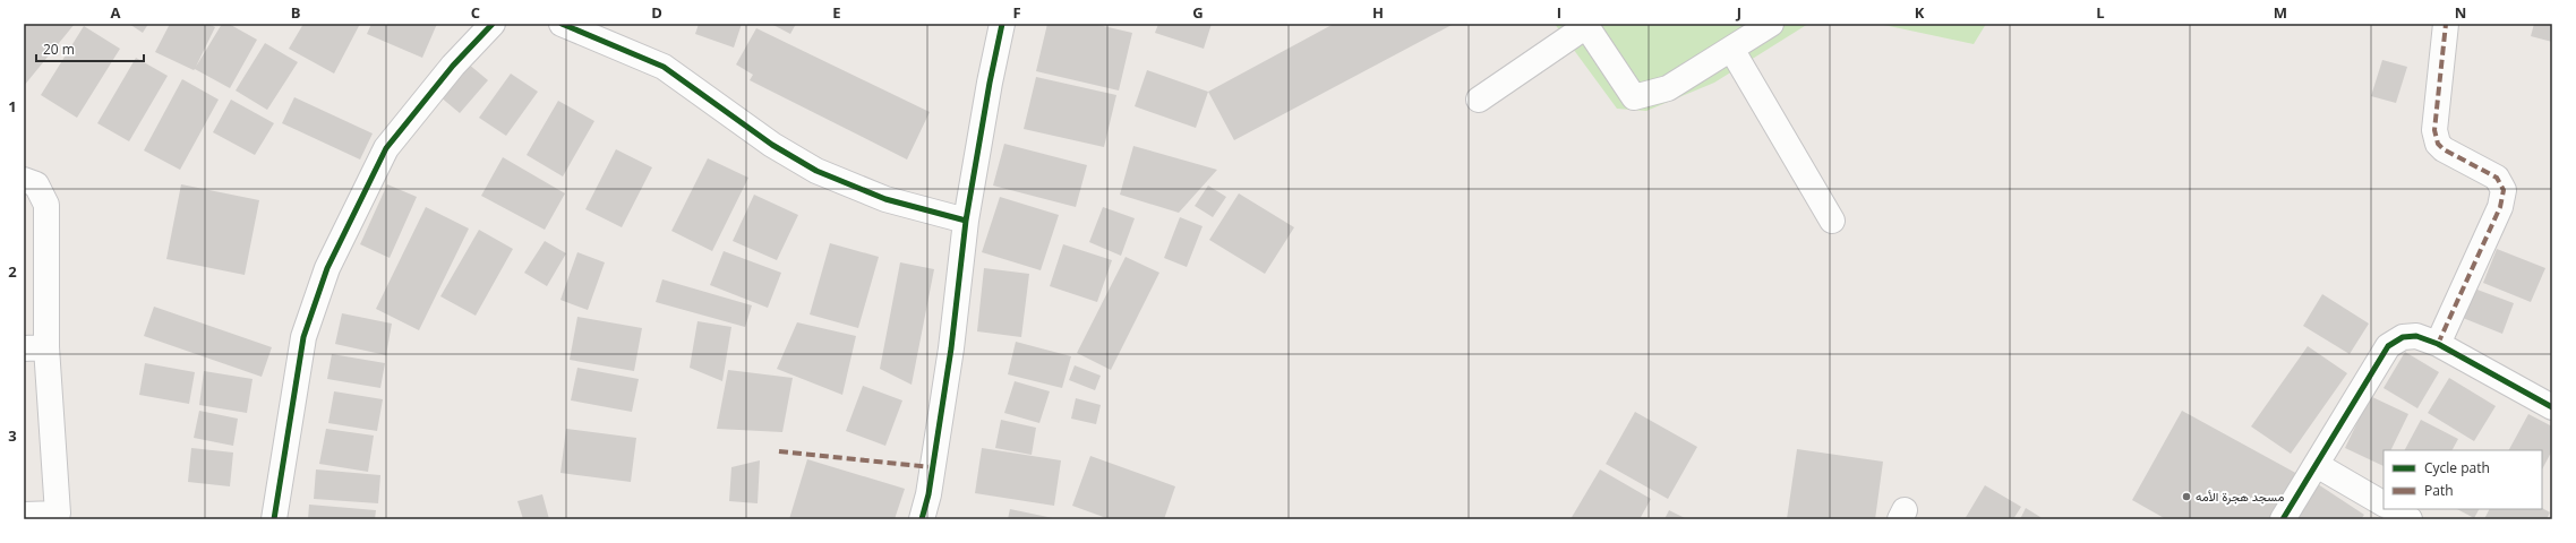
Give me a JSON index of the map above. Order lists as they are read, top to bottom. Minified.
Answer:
{"places":["مسجد هجرة الأمه"],"legend":["Cycle path","Path"],"scale_bar":"20 m","grid":{"columns":["A","B","C","D","E","F","G","H","I","J","K","L","M","N"],"rows":["1","2","3"]}}
